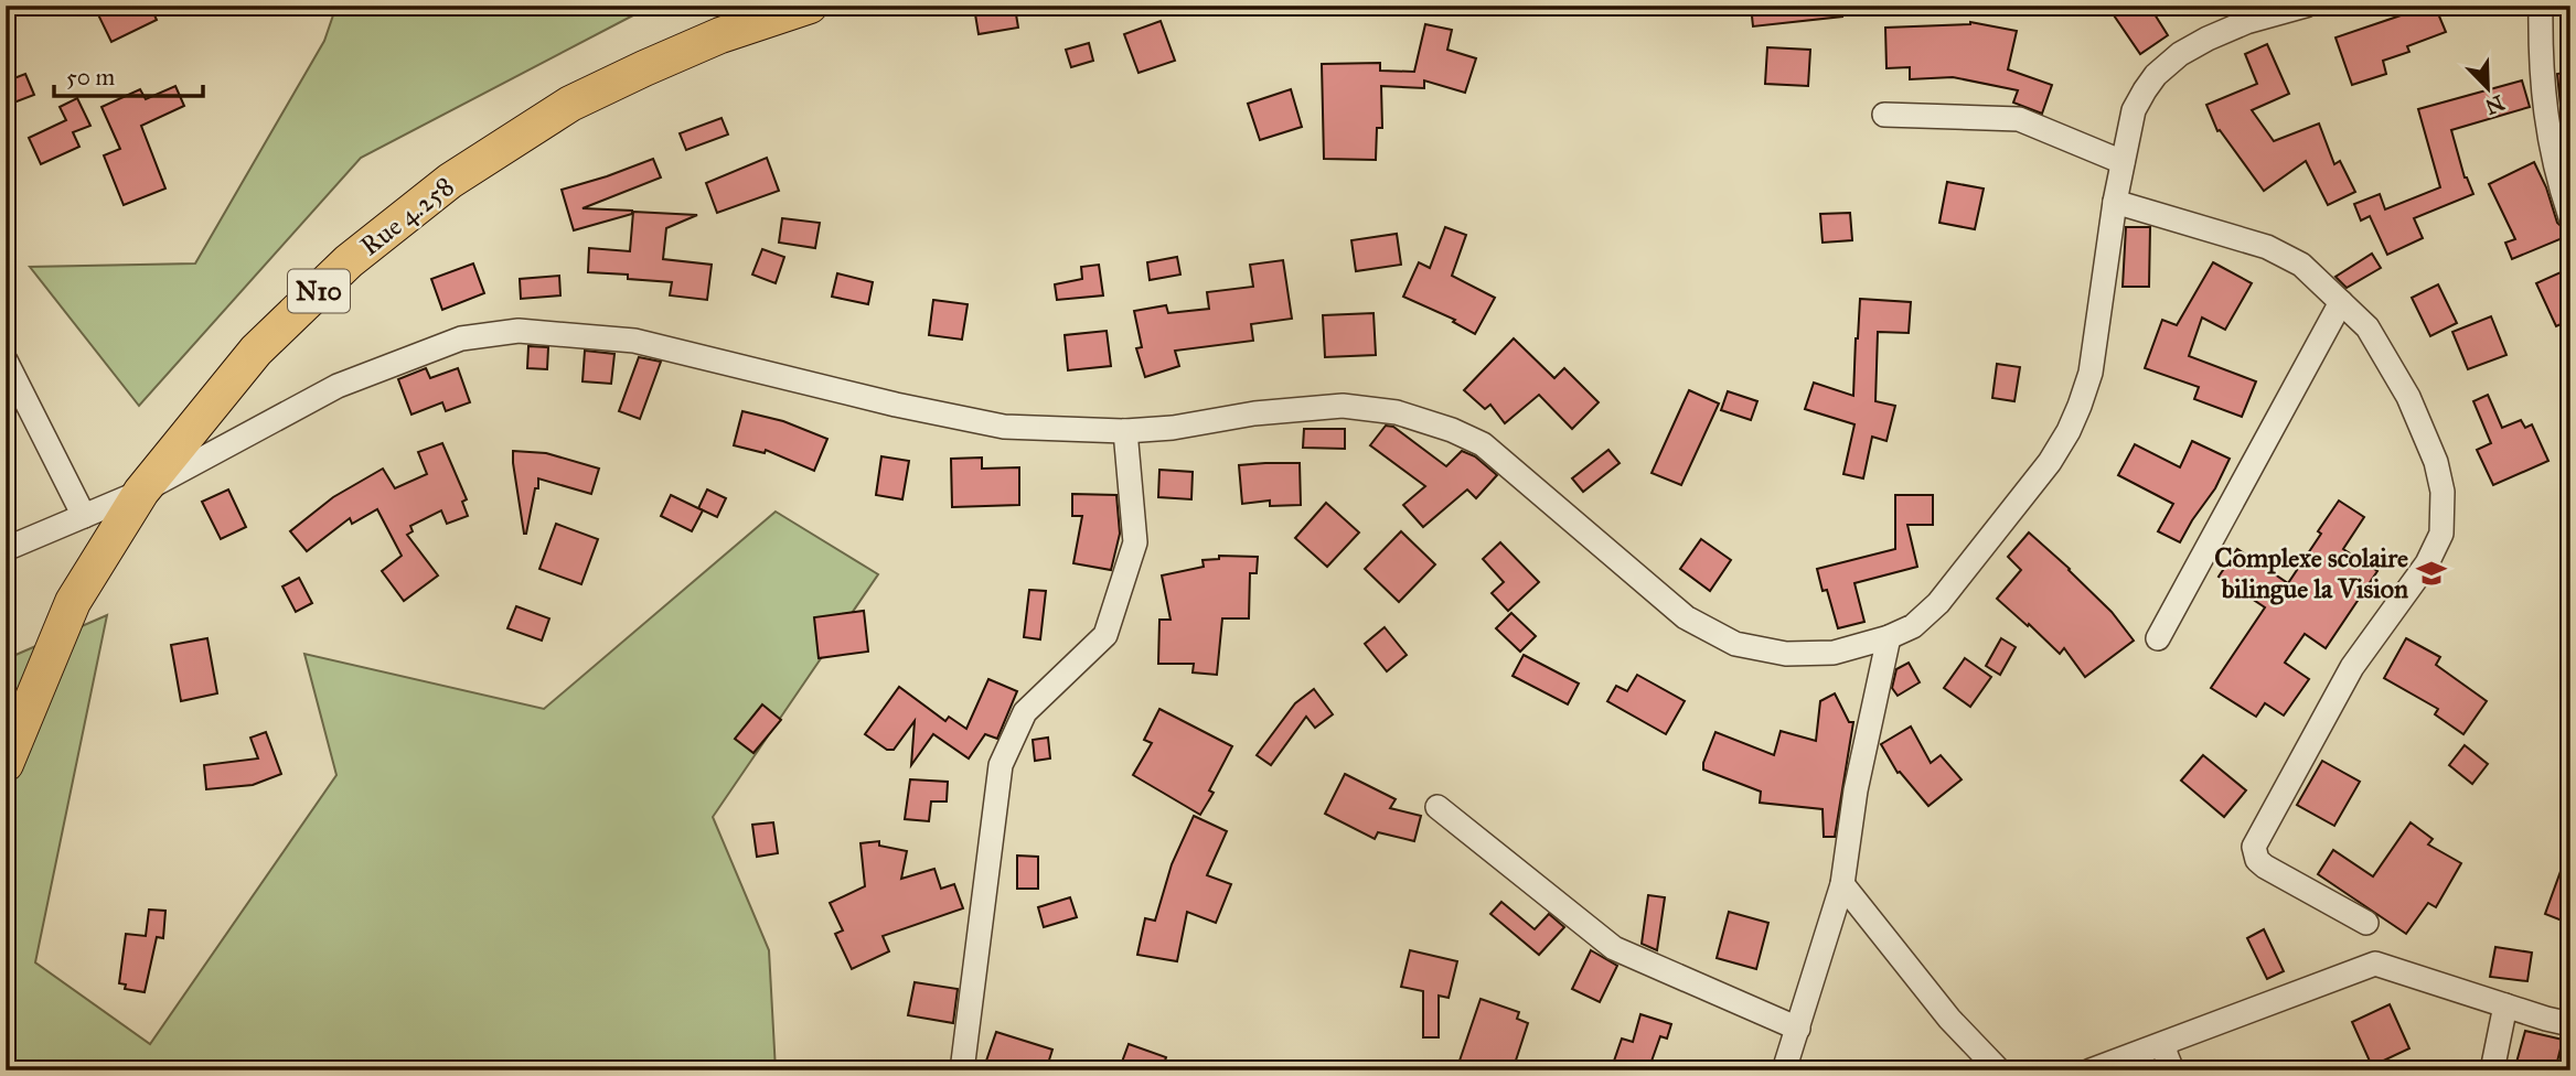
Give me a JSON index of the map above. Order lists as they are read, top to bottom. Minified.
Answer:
{"streets":{"highway":["Rue 4.258","N10"]},"places":{"school or university":["Complexe scolaire bilingue la Vision"]},"scale_bar":"50 m","north":"bottom right"}
